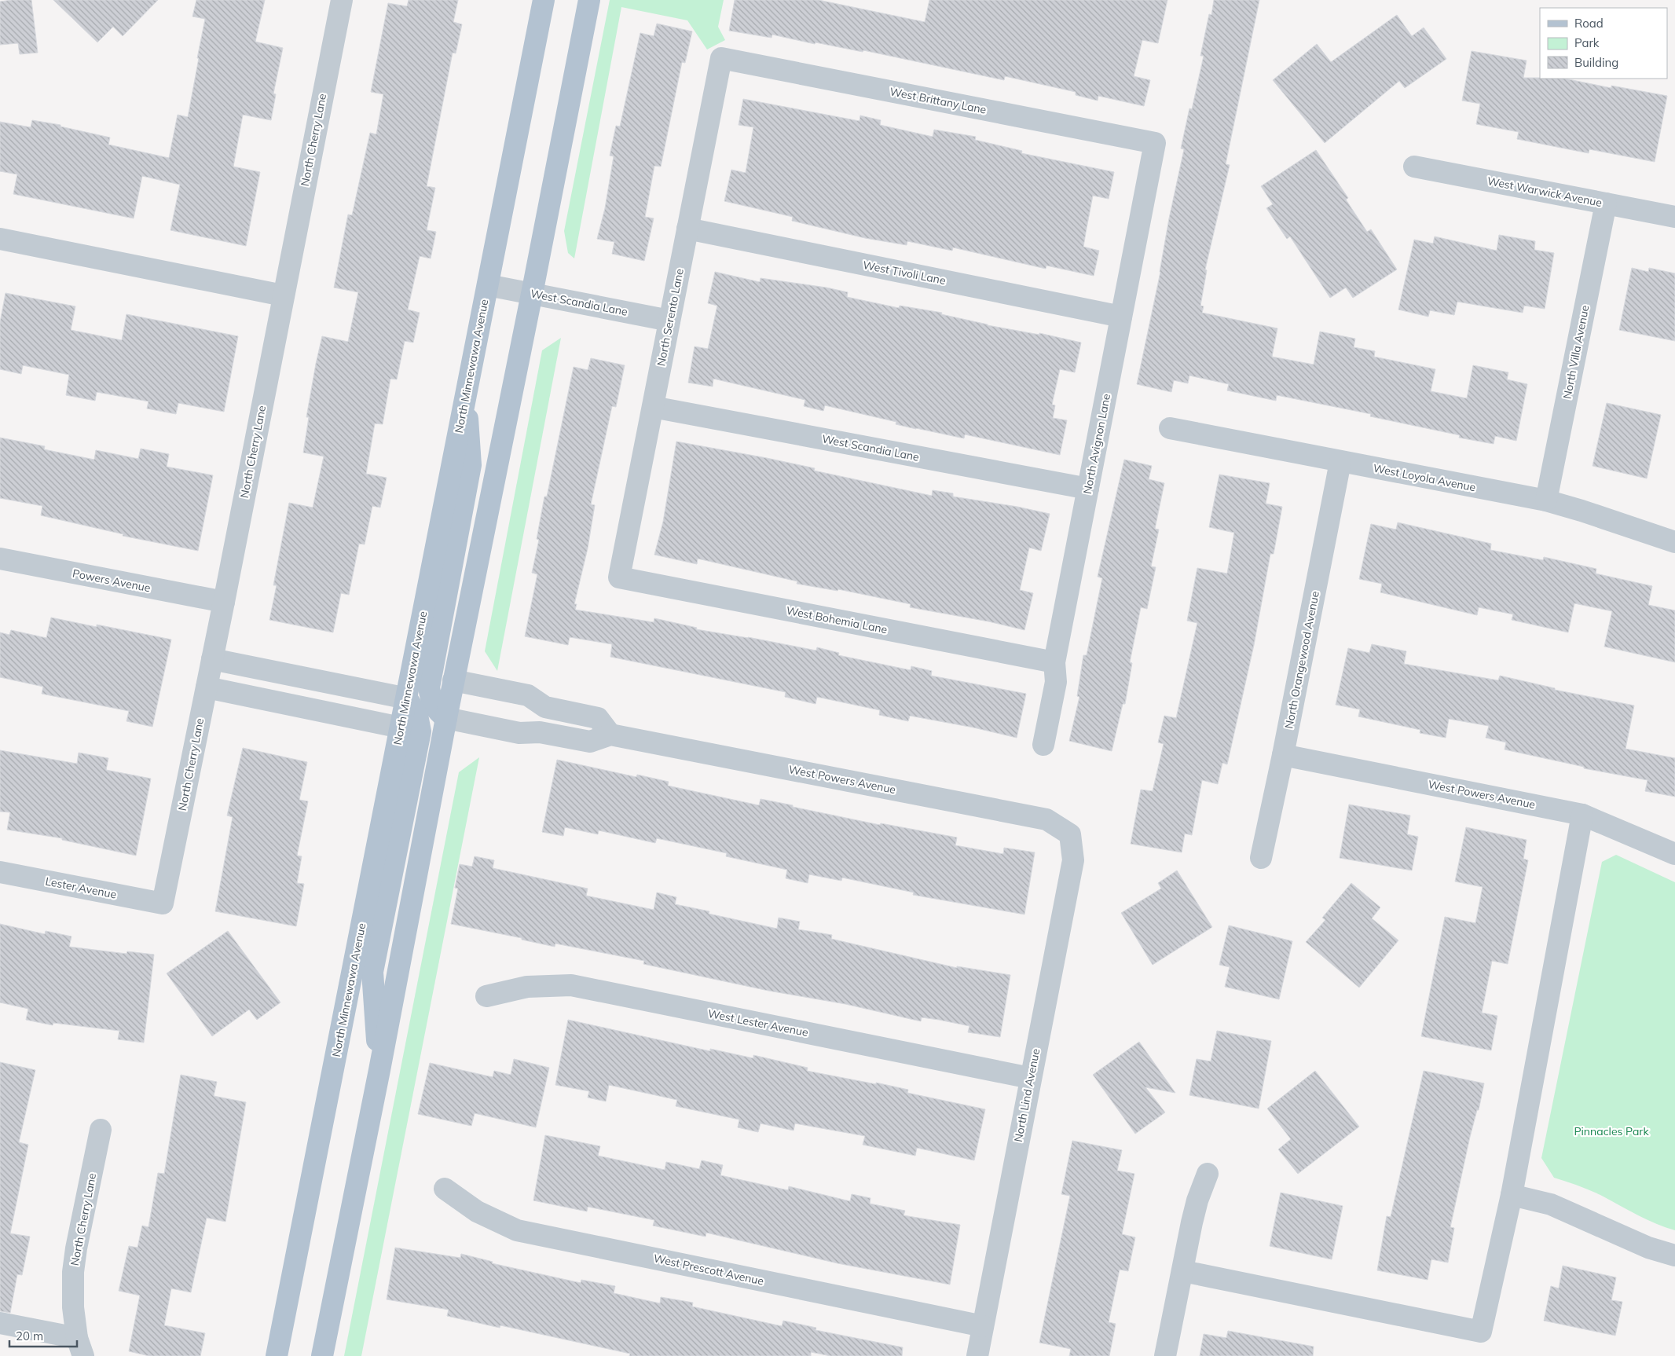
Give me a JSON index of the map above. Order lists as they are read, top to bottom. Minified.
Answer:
{"streets":{"main road":["North Minnewawa Avenue"],"street":["West Brittany Lane","North Cherry Lane","West Warwick Avenue","West Tivoli Lane","West Scandia Lane","North Serento Lane","North Villa Avenue","North Avignon Lane","West Loyola Avenue","Powers Avenue","West Bohemia Lane","North Orangewood Avenue","West Powers Avenue","Lester Avenue","West Lester Avenue","North Lind Avenue","West Prescott Avenue"]},"crossings":[["West Brittany Lane","North Serento Lane"],["West Brittany Lane","North Avignon Lane"],["North Cherry Lane","Powers Avenue"],["North Cherry Lane","Lester Avenue"],["West Warwick Avenue","North Villa Avenue"],["West Tivoli Lane","North Serento Lane"],["West Tivoli Lane","North Avignon Lane"],["West Scandia Lane","North Serento Lane"],["West Scandia Lane","North Minnewawa Avenue"],["West Scandia Lane","North Avignon Lane"],["North Serento Lane","West Bohemia Lane"],["North Villa Avenue","West Loyola Avenue"],["North Avignon Lane","West Bohemia Lane"],["West Loyola Avenue","North Orangewood Avenue"],["North Orangewood Avenue","West Powers Avenue"],["West Powers Avenue","North Lind Avenue"],["West Lester Avenue","North Lind Avenue"],["North Lind Avenue","West Prescott Avenue"]],"parks":["Pinnacles Park"],"legend":["Road","Park","Building"],"scale_bar":"20 m"}
